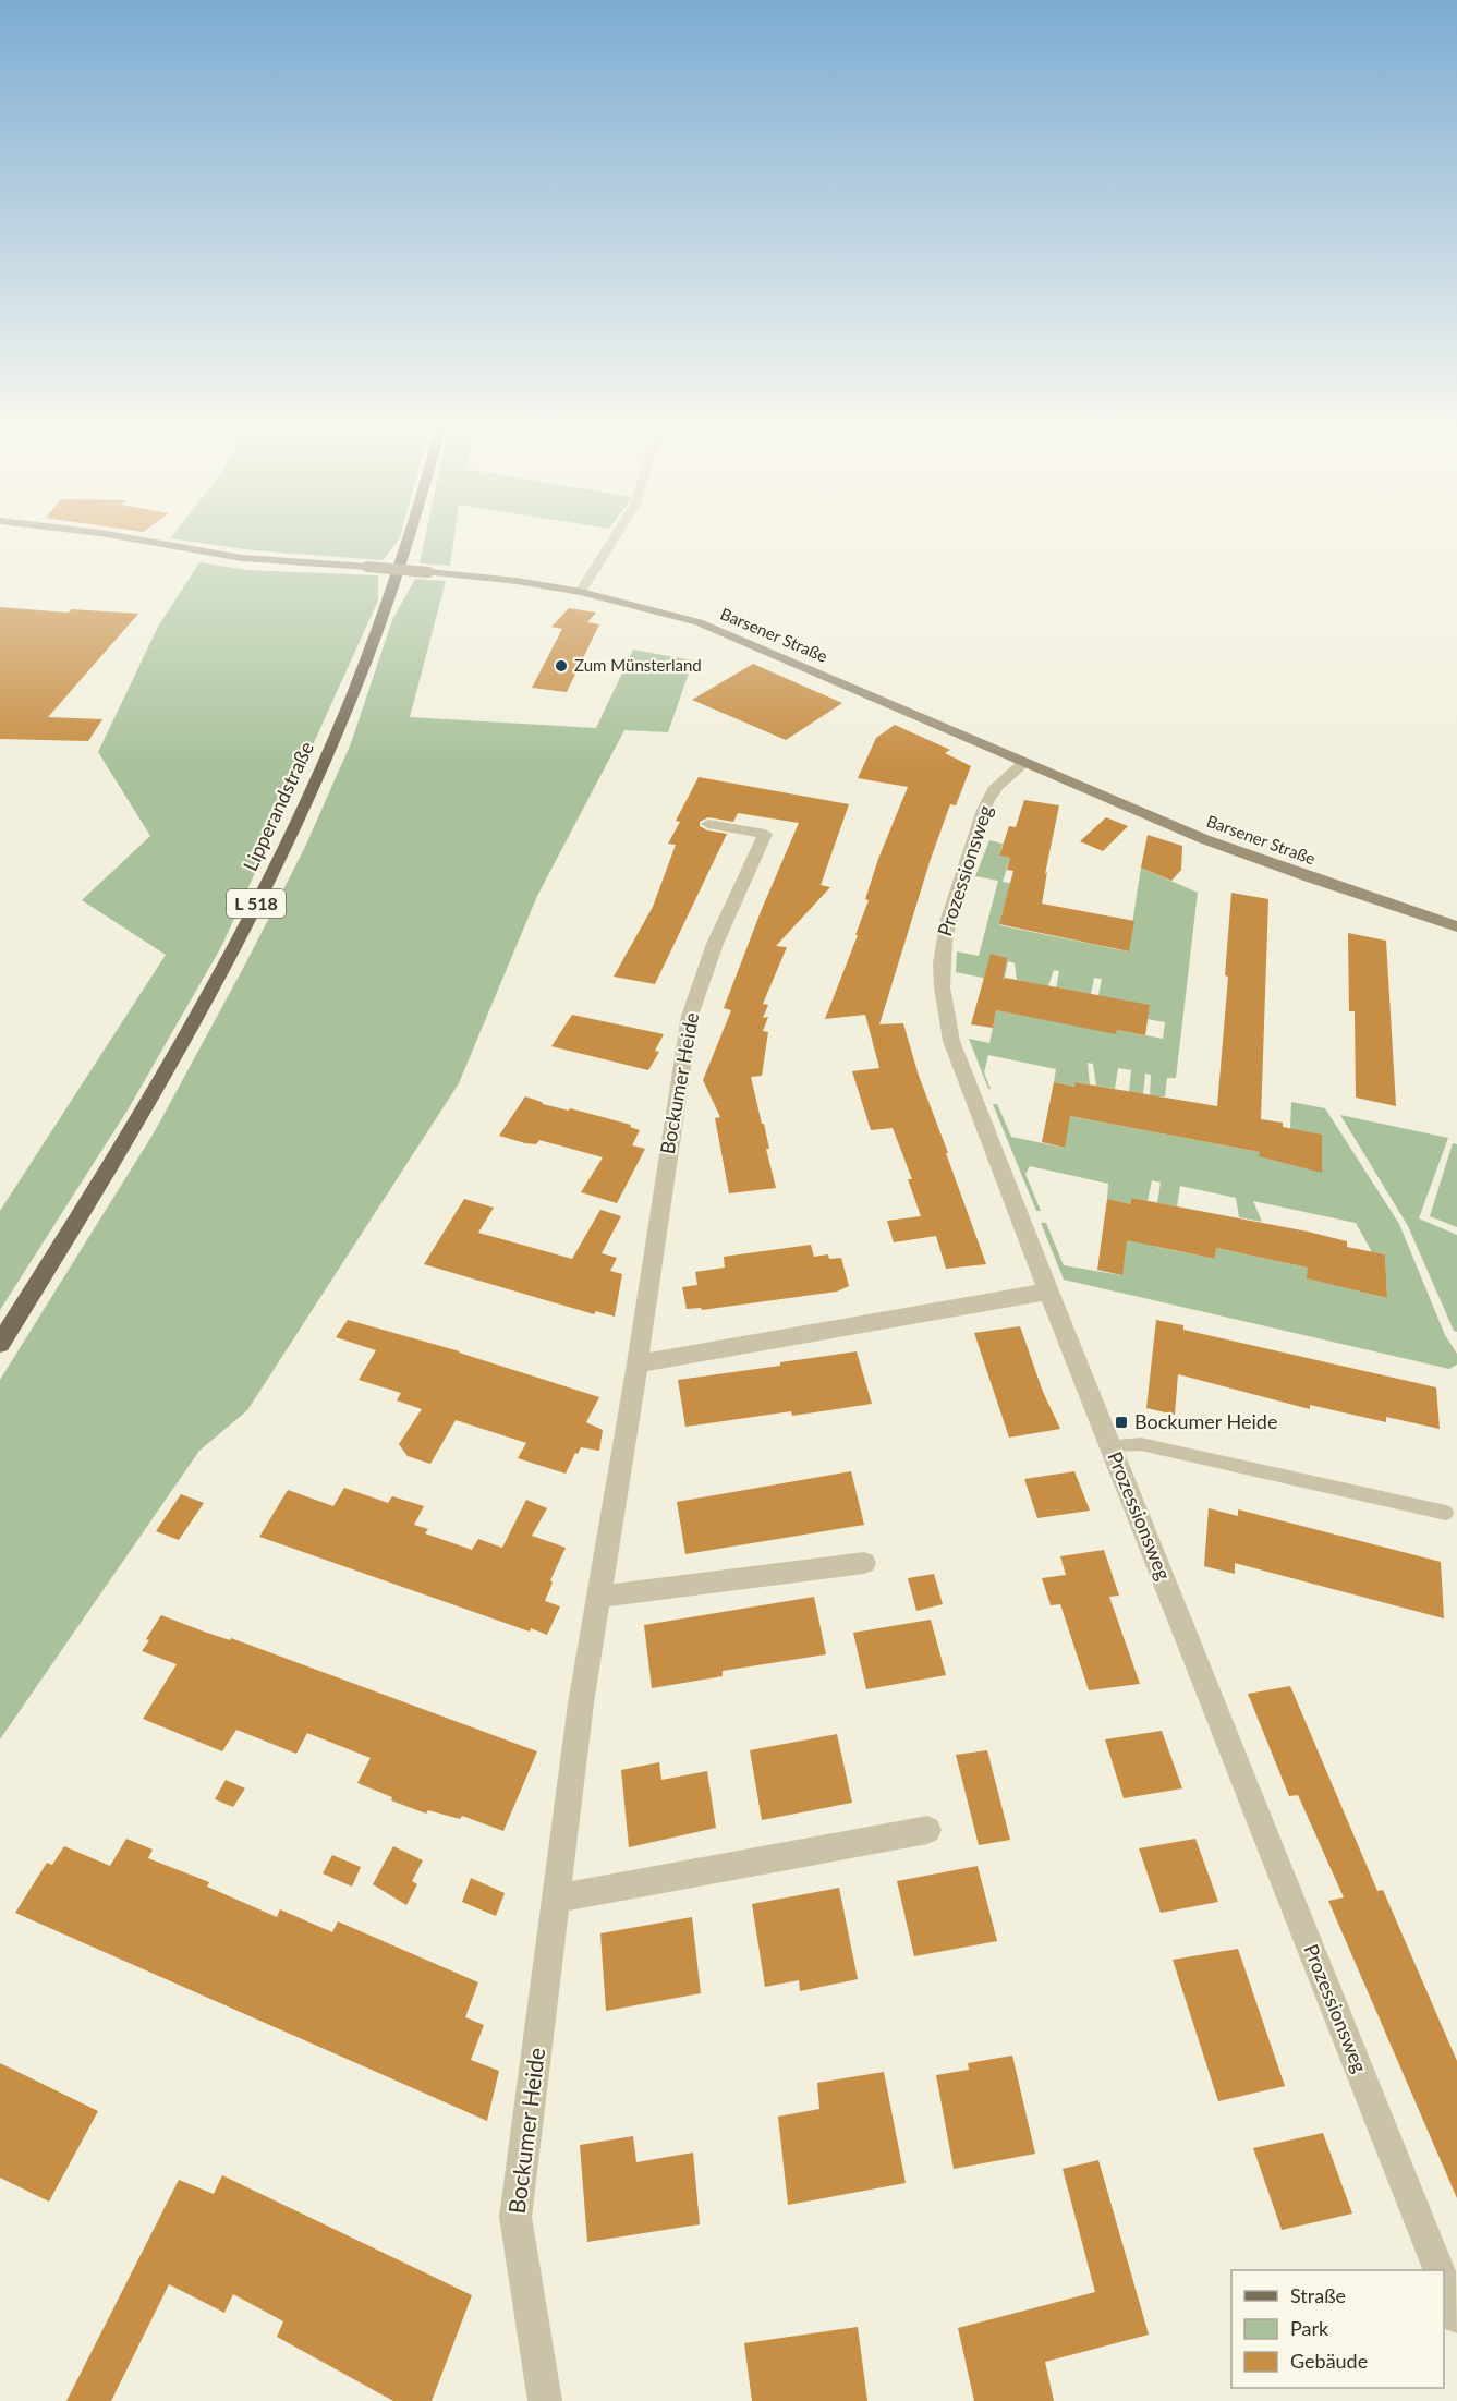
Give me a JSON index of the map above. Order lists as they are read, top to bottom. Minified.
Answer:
{"streets":{"main road":["Lipperandstraße","L 518"],"street":["Barsener Straße","Prozessionsweg","Bockumer Heide"]},"crossings":[["Barsener Straße","Prozessionsweg"]],"places":{"other":["Zum Münsterland"],"transit":["Bockumer Heide"]},"legend":["Straße","Park","Gebäude"]}
